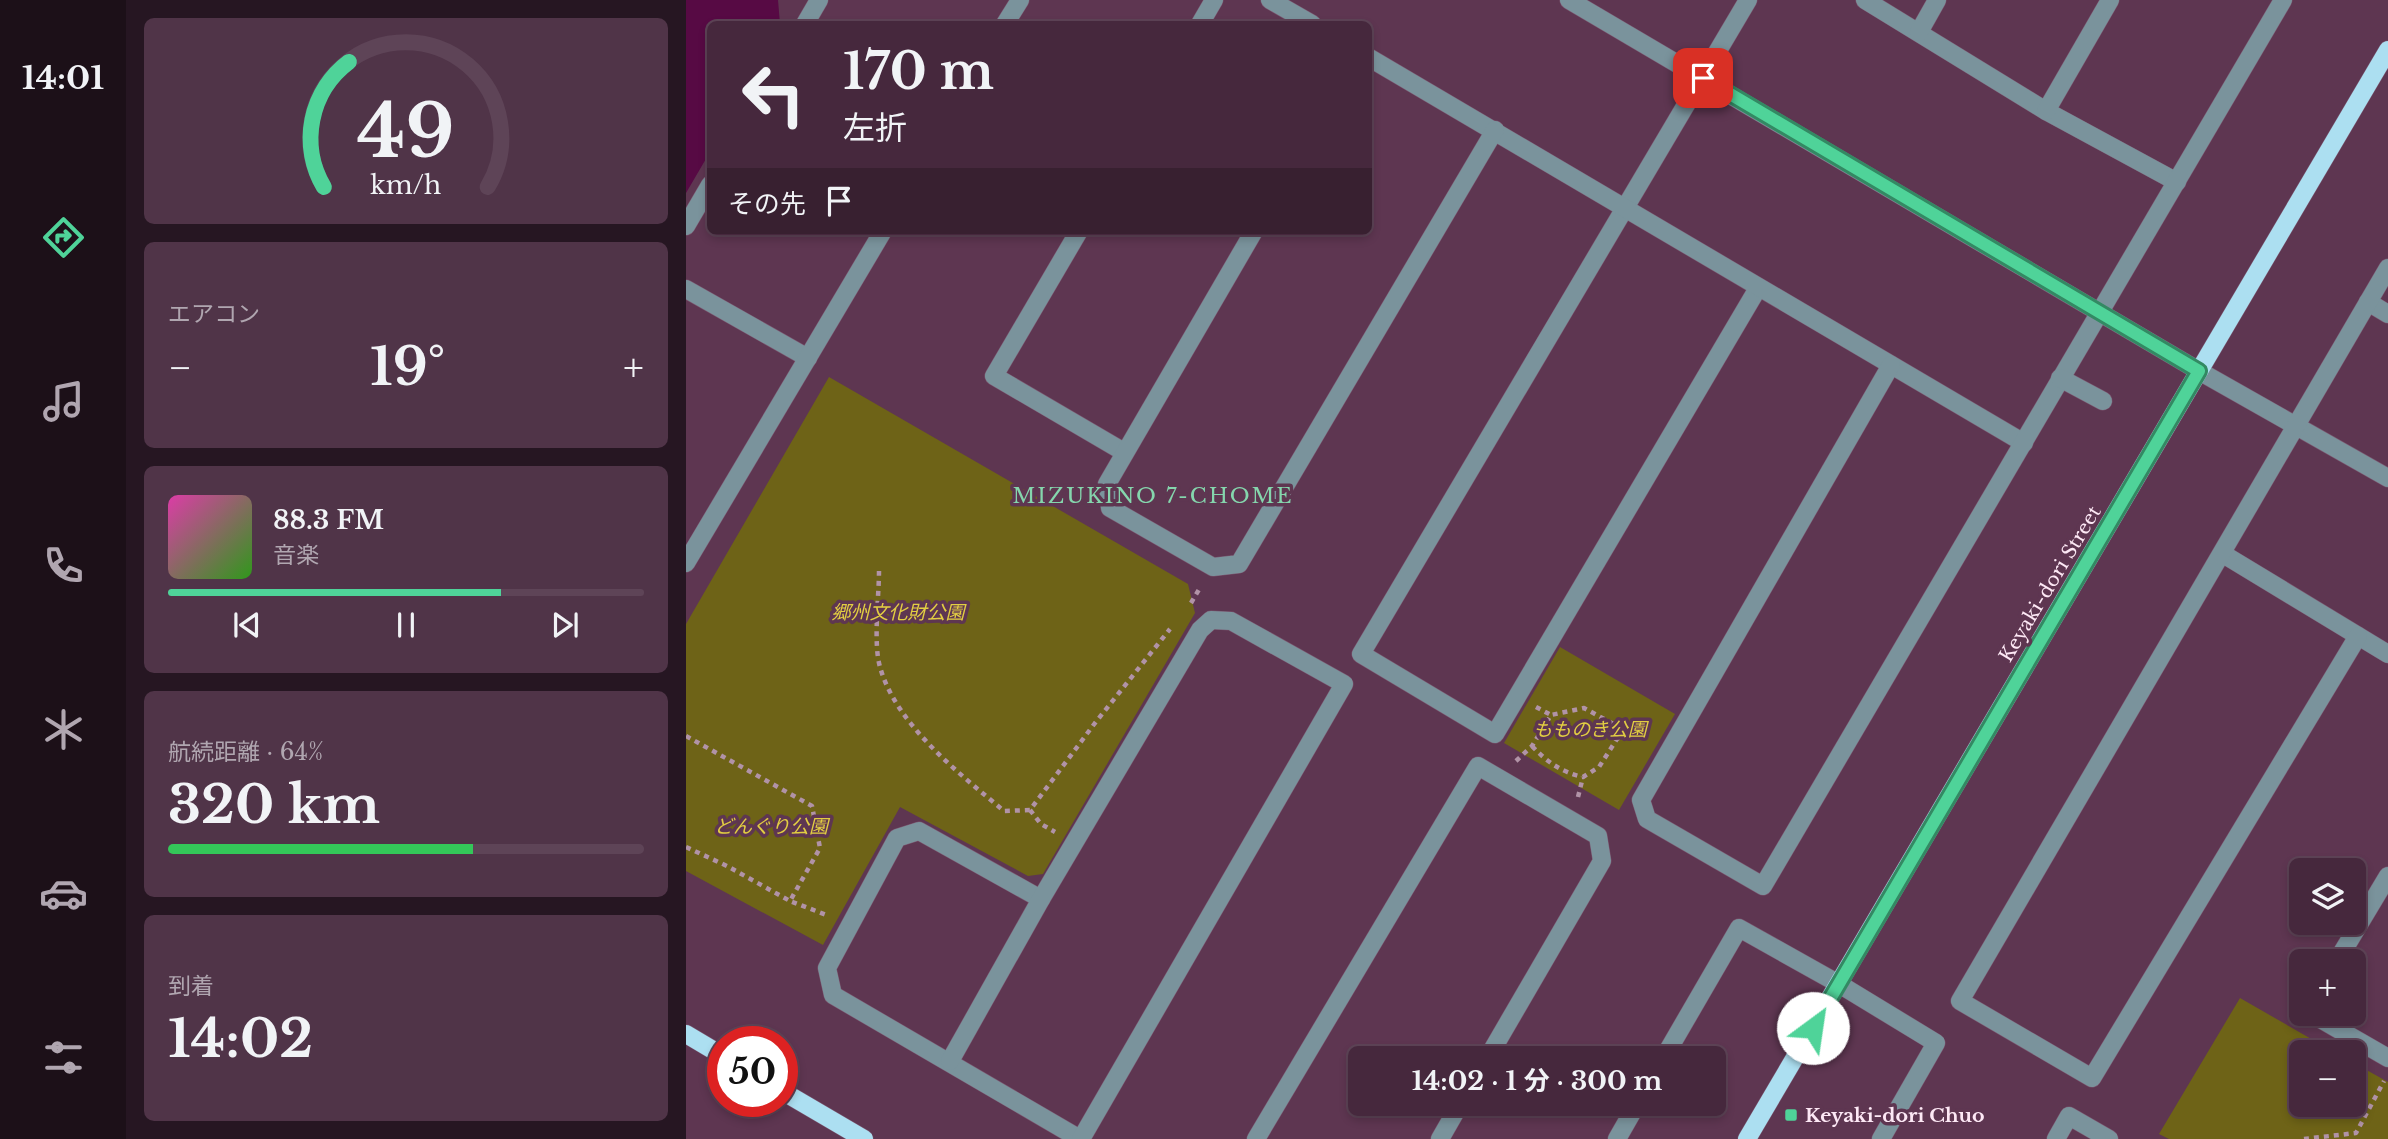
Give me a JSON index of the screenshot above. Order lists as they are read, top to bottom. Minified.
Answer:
{"streets":{"main road":["Keyaki-dori Street"]},"districts":["MIZUKINO 7-CHOME"],"parks":["郷州文化財公園","もものき公園","どんぐり公園"],"places":{"transit":["Keyaki-dori Chuo"]},"page":{"tabs":"14:01","turn":["170 m","左折"],"then":"その先","tile":["エアコン",["航続距離 · 64%","320 km"],["到着","14:02"]],"heat":["−","19°","+"],"song":["88.3 FM","音楽"],"map_buttons":["+","−"],"limit":"50","trip":"14:02 · 1 分 · 300 m","gauge":["49","km/h"]}}
